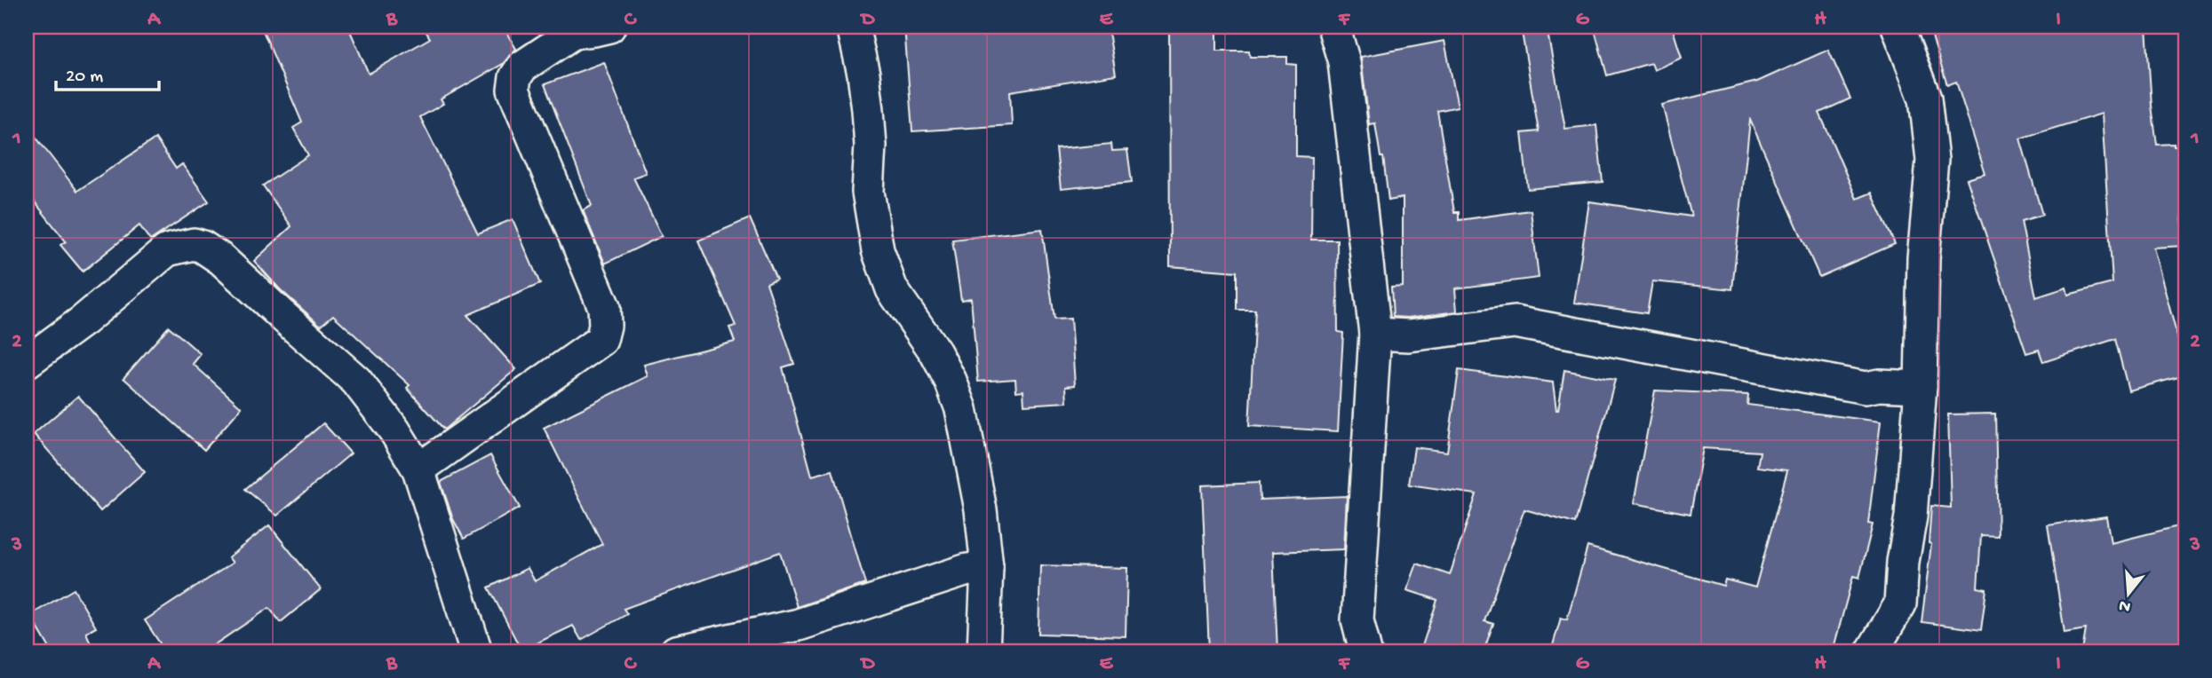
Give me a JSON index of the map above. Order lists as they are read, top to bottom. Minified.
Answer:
{"scale_bar":"20 m","north":"bottom","grid":{"columns":["A","B","C","D","E","F","G","H","I"],"rows":["1","2","3"]}}
